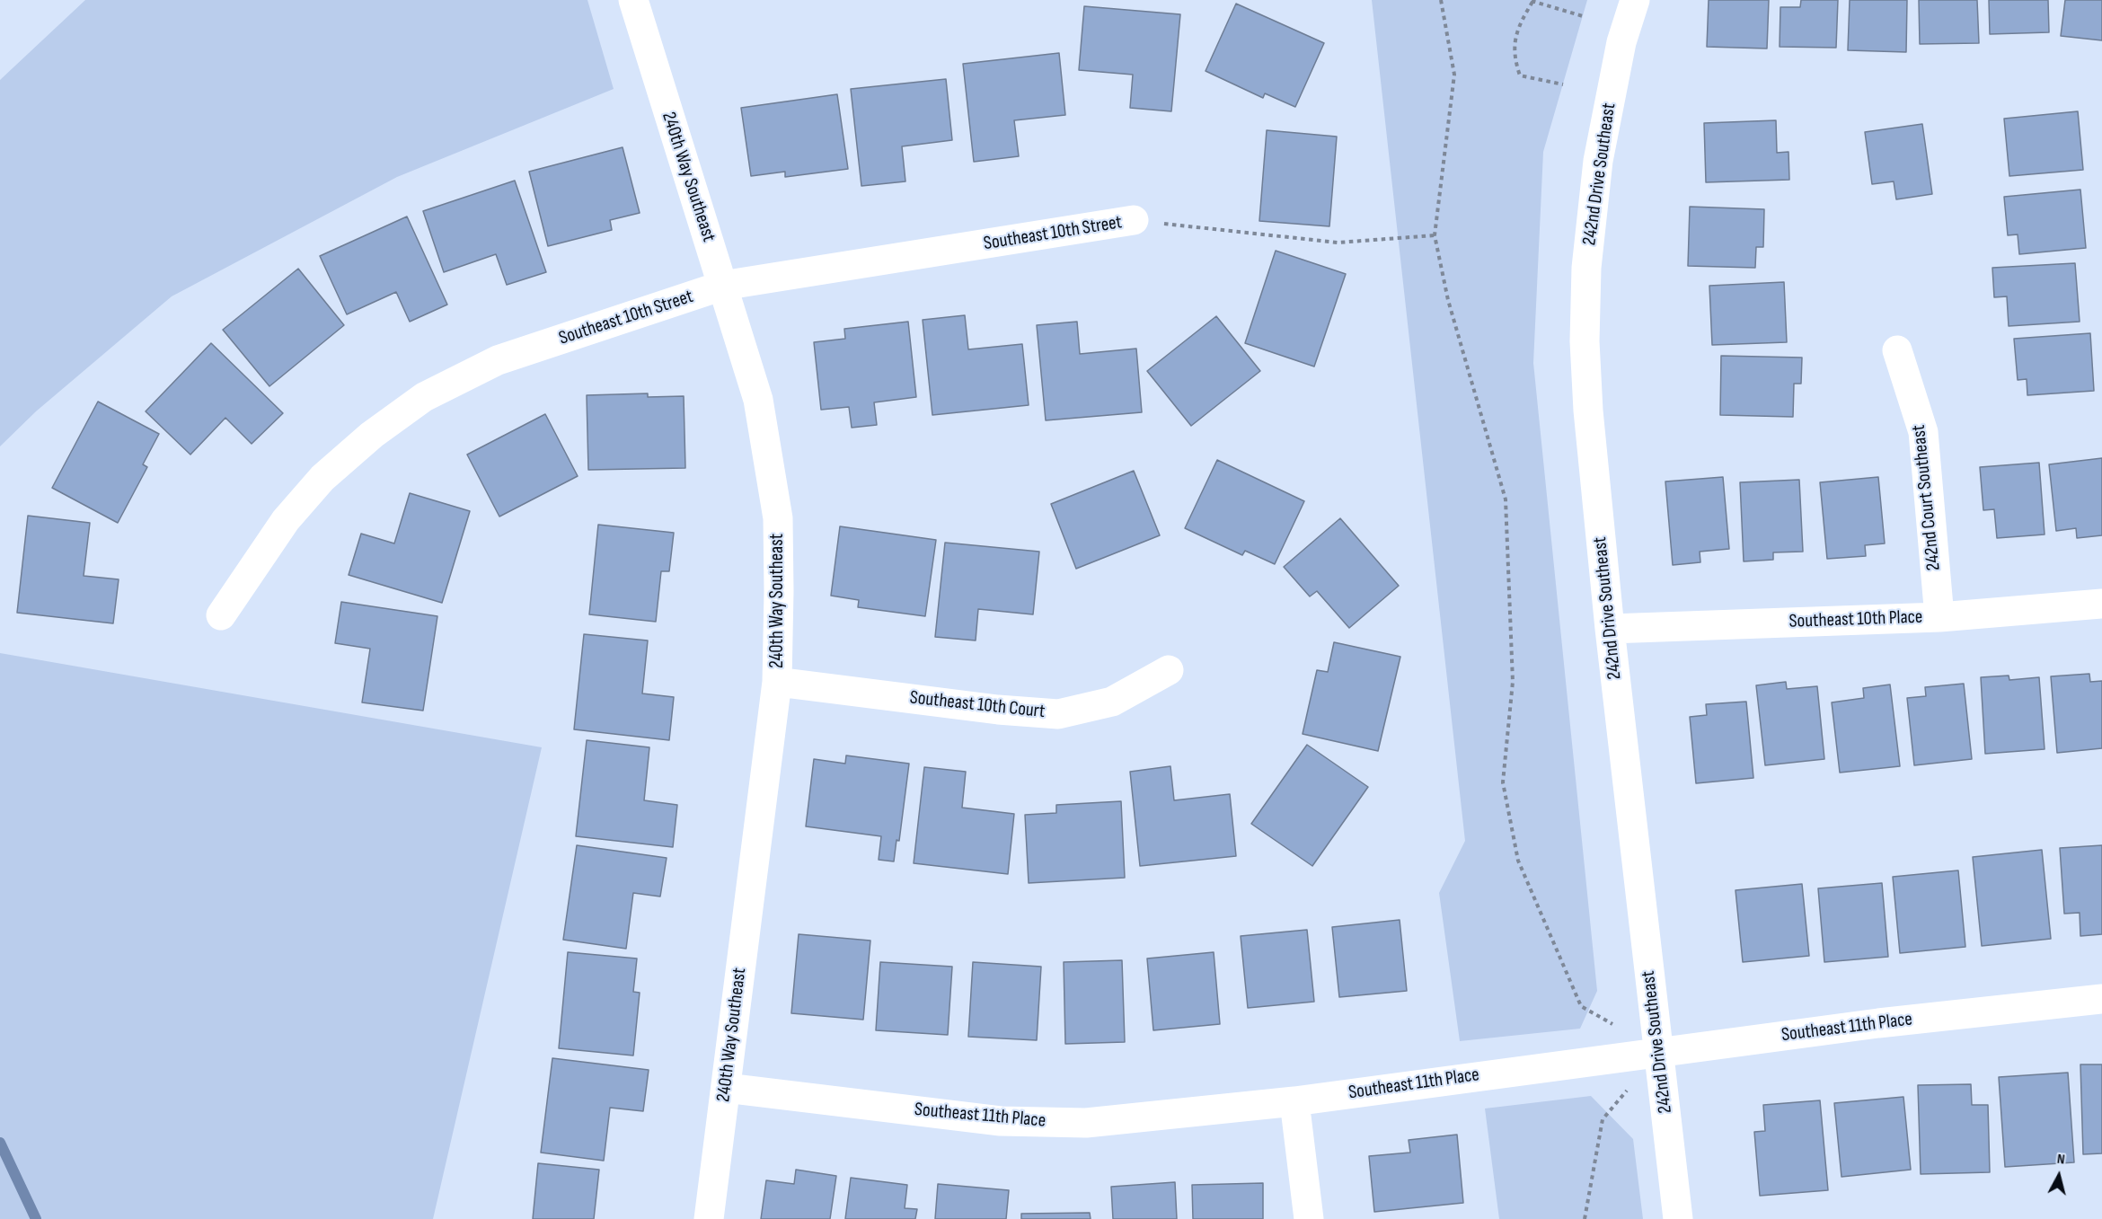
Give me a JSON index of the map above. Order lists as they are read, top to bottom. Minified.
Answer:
{"streets":{"street":["242nd Drive Southeast","240th Way Southeast","Southeast 10th Street","242nd Court Southeast","Southeast 10th Place","Southeast 10th Court","Southeast 11th Place"]},"crossings":[["242nd Drive Southeast","Southeast 10th Place"],["242nd Drive Southeast","Southeast 11th Place"],["240th Way Southeast","Southeast 10th Street"],["240th Way Southeast","Southeast 10th Court"],["240th Way Southeast","Southeast 11th Place"],["242nd Court Southeast","Southeast 10th Place"]],"north":"top"}
